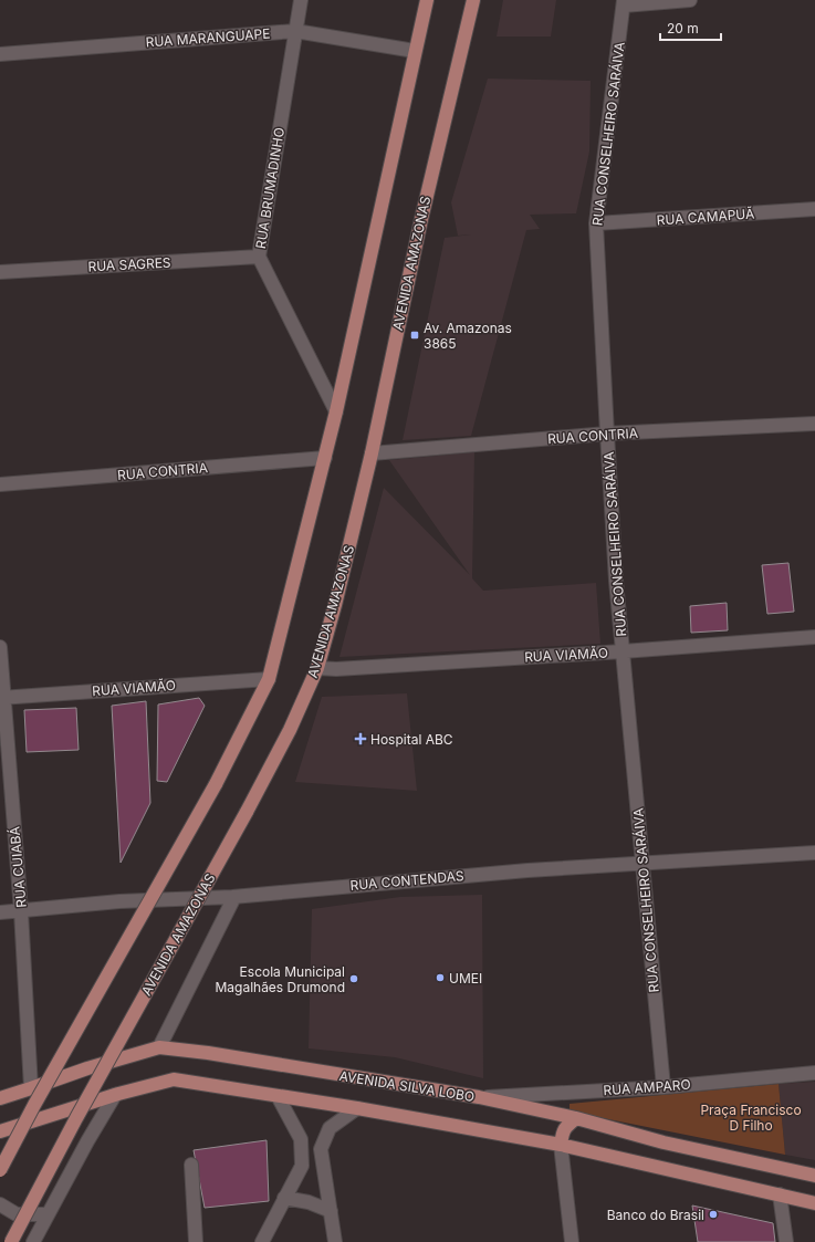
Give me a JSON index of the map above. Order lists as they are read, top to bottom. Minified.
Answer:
{"streets":{"main road":["AVENIDA AMAZONAS","AVENIDA SILVA LOBO"],"street":["RUA MARANGUAPE","RUA CONSELHEIRO SARÁIVA","RUA BRUMADINHO","RUA CAMAPUÃ","RUA SAGRES","RUA CONTRIA","RUA VIAMÃO","RUA CUIABÁ","RUA CONTENDAS","RUA AMPARO"]},"crossings":[["RUA MARANGUAPE","RUA BRUMADINHO"],["RUA CONSELHEIRO SARÁIVA","RUA CAMAPUÃ"],["RUA CONSELHEIRO SARÁIVA","RUA CONTRIA"],["RUA CONSELHEIRO SARÁIVA","RUA VIAMÃO"],["RUA CONSELHEIRO SARÁIVA","RUA CONTENDAS"],["RUA CONSELHEIRO SARÁIVA","RUA AMPARO"],["RUA BRUMADINHO","RUA SAGRES"],["AVENIDA AMAZONAS","RUA CONTRIA"],["AVENIDA AMAZONAS","RUA VIAMÃO"],["RUA VIAMÃO","RUA CUIABÁ"],["RUA CUIABÁ","RUA CONTENDAS"],["RUA CUIABÁ","AVENIDA SILVA LOBO"],["AVENIDA SILVA LOBO","RUA AMPARO"]],"parks":["Praça Francisco D Filho"],"places":{"transit":["Av. Amazonas 3865"],"health":["Hospital ABC"],"other":["UMEI","Escola Municipal Magalhães Drumond","Banco do Brasil"]},"scale_bar":"20 m"}
